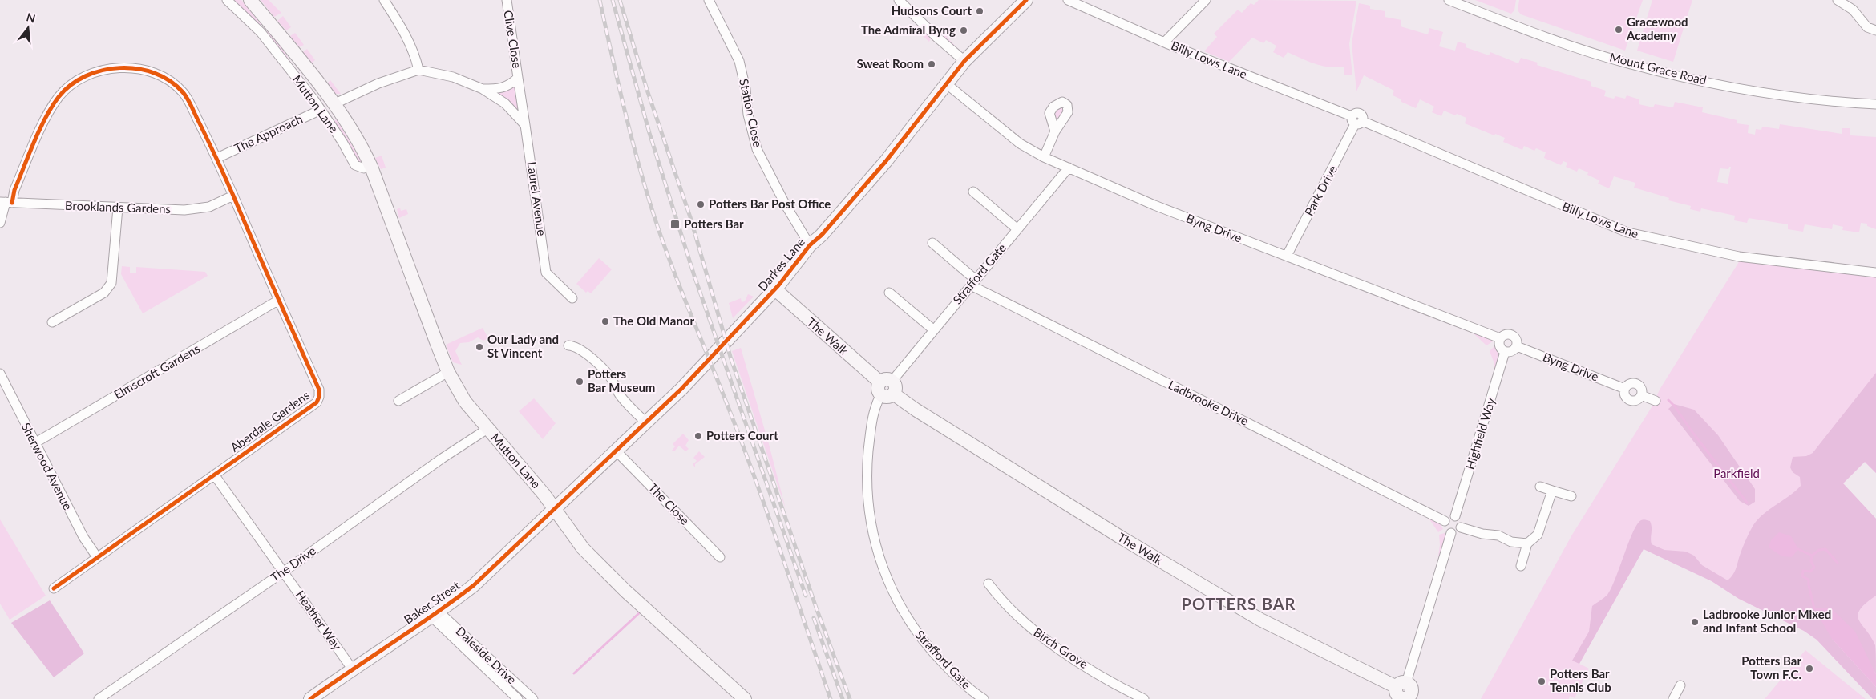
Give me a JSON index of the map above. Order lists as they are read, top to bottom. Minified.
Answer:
{"streets":{"street":["Clive Close","Billy Lows Lane","Mount Grace Road","Mutton Lane","Station Close","The Approach","Park Drive","Laurel Avenue","Brooklands Gardens","Byng Drive","Darkes Lane","Strafford Gate","The Walk","Elmscroft Gardens","Ladbrooke Drive","Aberdale Gardens","Highfield Way","Sherwood Avenue","The Close","The Drive","Baker Street","Heather Way","Birch Grove","Daleside Drive"]},"crossings":[["Clive Close","Laurel Avenue"],["Billy Lows Lane","Park Drive"],["Mutton Lane","The Approach"],["Mutton Lane","Darkes Lane"],["Mutton Lane","The Drive"],["Mutton Lane","Baker Street"],["Station Close","Darkes Lane"],["The Approach","Aberdale Gardens"],["Park Drive","Byng Drive"],["Brooklands Gardens","Aberdale Gardens"],["Byng Drive","Darkes Lane"],["Byng Drive","Strafford Gate"],["Byng Drive","Highfield Way"],["Darkes Lane","The Walk"],["Darkes Lane","The Close"],["Darkes Lane","Baker Street"],["Strafford Gate","The Walk"],["Strafford Gate","Ladbrooke Drive"],["Elmscroft Gardens","Aberdale Gardens"],["Elmscroft Gardens","Sherwood Avenue"],["Ladbrooke Drive","Highfield Way"],["Aberdale Gardens","Sherwood Avenue"],["Aberdale Gardens","Heather Way"],["The Drive","Heather Way"],["Baker Street","Heather Way"],["Baker Street","Daleside Drive"]],"districts":["POTTERS BAR"],"parks":["Parkfield"],"places":{"other":["Hudsons Court","Gracewood Academy","The Admiral Byng","Sweat Room","Potters Bar Post Office","The Old Manor","Our Lady and St Vincent","Potters Bar Museum","Potters Court","Ladbrooke Junior Mixed and Infant School","Potters Bar Town F.C.","Potters Bar Tennis Club"],"transit":["Potters Bar"]},"north":"top"}
